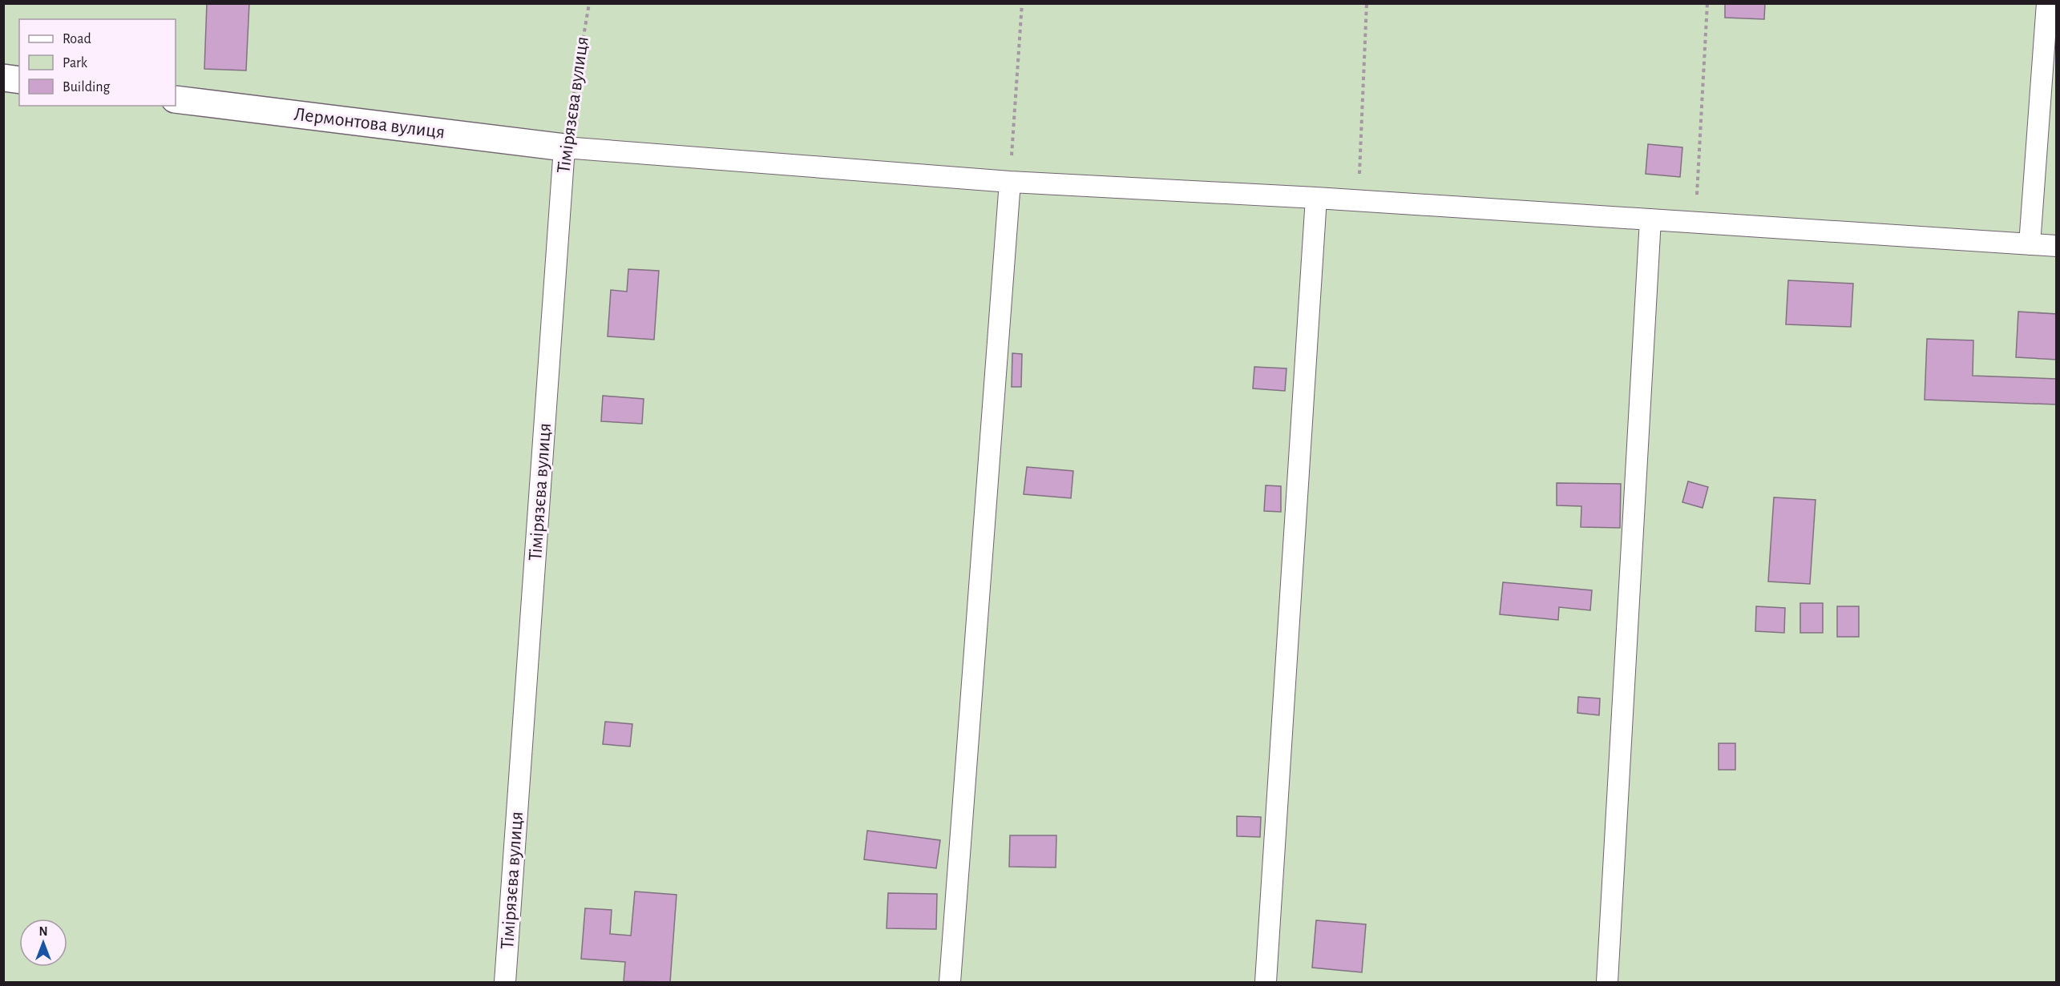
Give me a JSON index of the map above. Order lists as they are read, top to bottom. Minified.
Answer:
{"streets":{"street":["Лермонтова вулиця"],"lane":["Тімірязєва вулиця"]},"crossings":[["Тімірязєва вулиця","Лермонтова вулиця"]],"legend":["Road","Park","Building"],"north":"top"}
